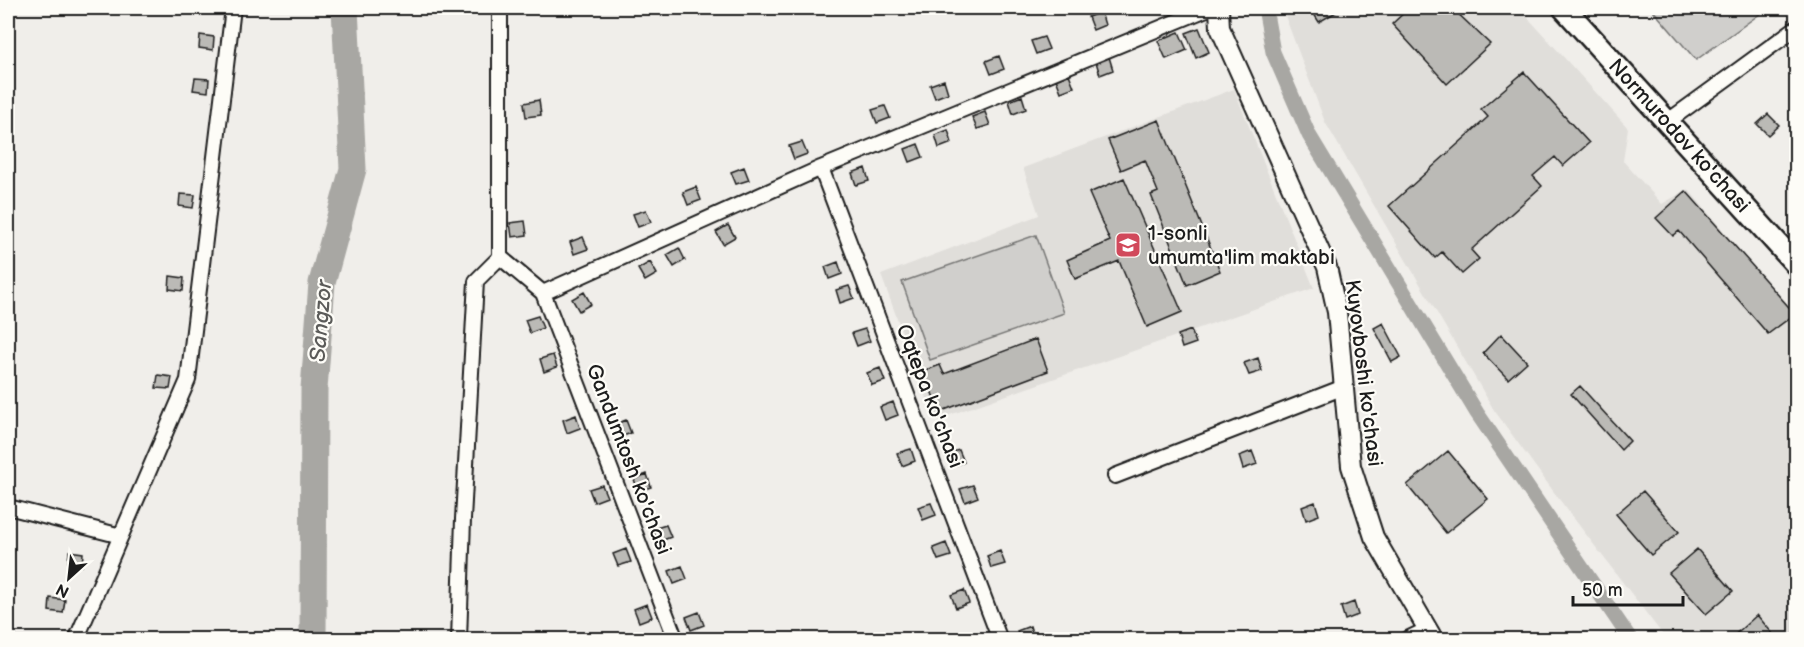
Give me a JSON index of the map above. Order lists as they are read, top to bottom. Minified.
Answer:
{"streets":{"main road":["Normurodov ko'chasi","Kuyovboshi ko'chasi"],"street":["Oqtepa ko'chasi","Gandumtosh ko'chasi"]},"water":["Sangzor"],"places":{"school or university":["1-sonli umumta'lim maktabi"]},"scale_bar":"50 m","north":"bottom left"}
